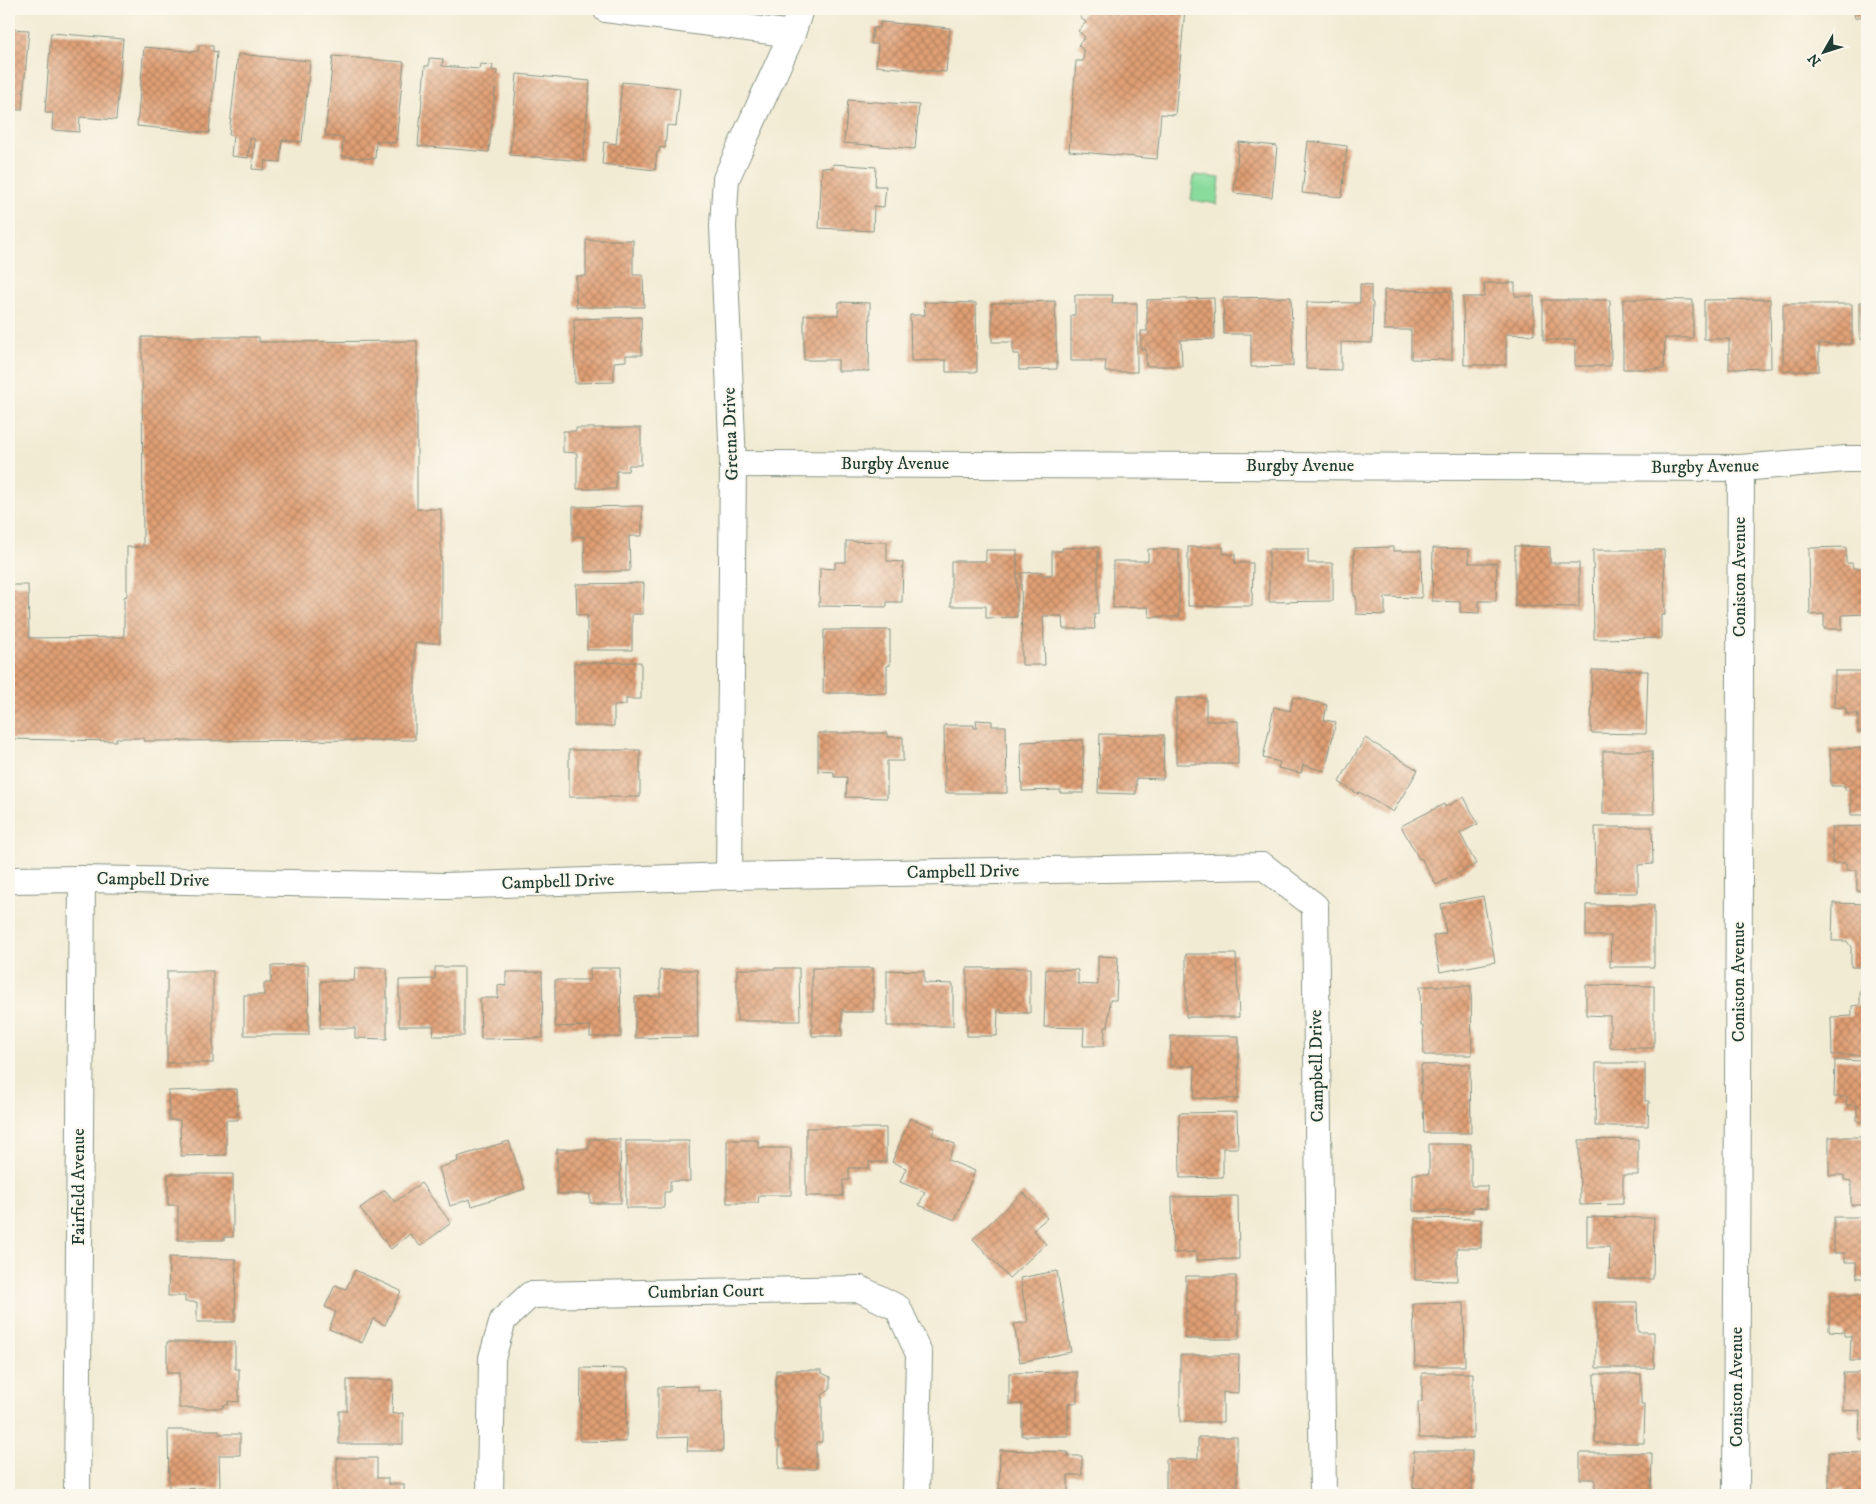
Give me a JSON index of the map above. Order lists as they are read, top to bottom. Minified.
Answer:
{"streets":{"street":["Gretna Drive","Burgby Avenue","Coniston Avenue","Campbell Drive","Fairfield Avenue","Cumbrian Court"]},"crossings":[["Gretna Drive","Burgby Avenue"],["Gretna Drive","Campbell Drive"],["Burgby Avenue","Coniston Avenue"],["Campbell Drive","Fairfield Avenue"]],"north":"bottom left"}
